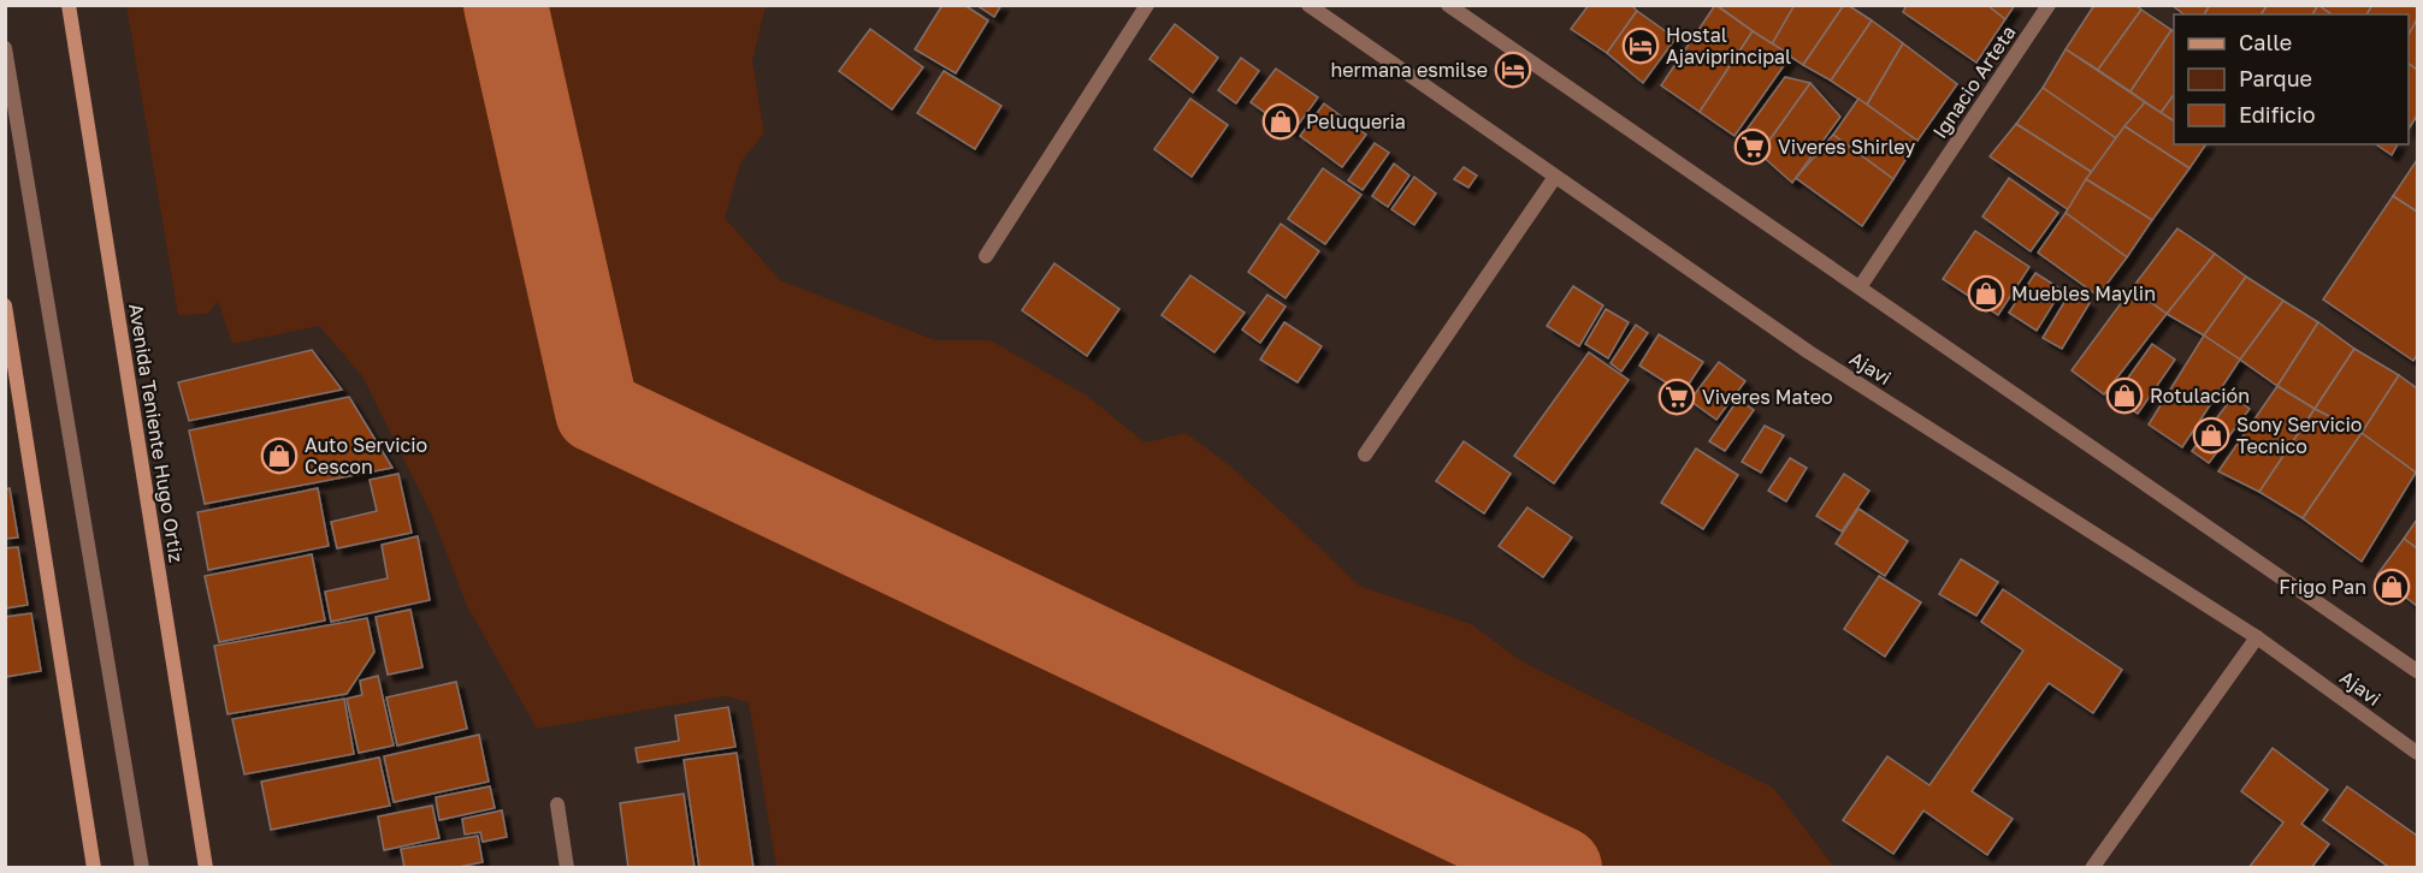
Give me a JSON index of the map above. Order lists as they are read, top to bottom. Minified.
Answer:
{"streets":{"main road":["Avenida Teniente Hugo Ortiz"],"street":["Ignacio Arteta","Ajavi"]},"places":{"hotel":["Hostal Ajaviprincipal","hermana esmilse"],"shop":["Peluqueria","Muebles Maylin","Rotulación","Sony Servicio Tecnico","Auto Servicio Cescon","Frigo Pan"],"supermarket":["Viveres Shirley","Viveres Mateo"]},"legend":["Calle","Parque","Edificio"]}
